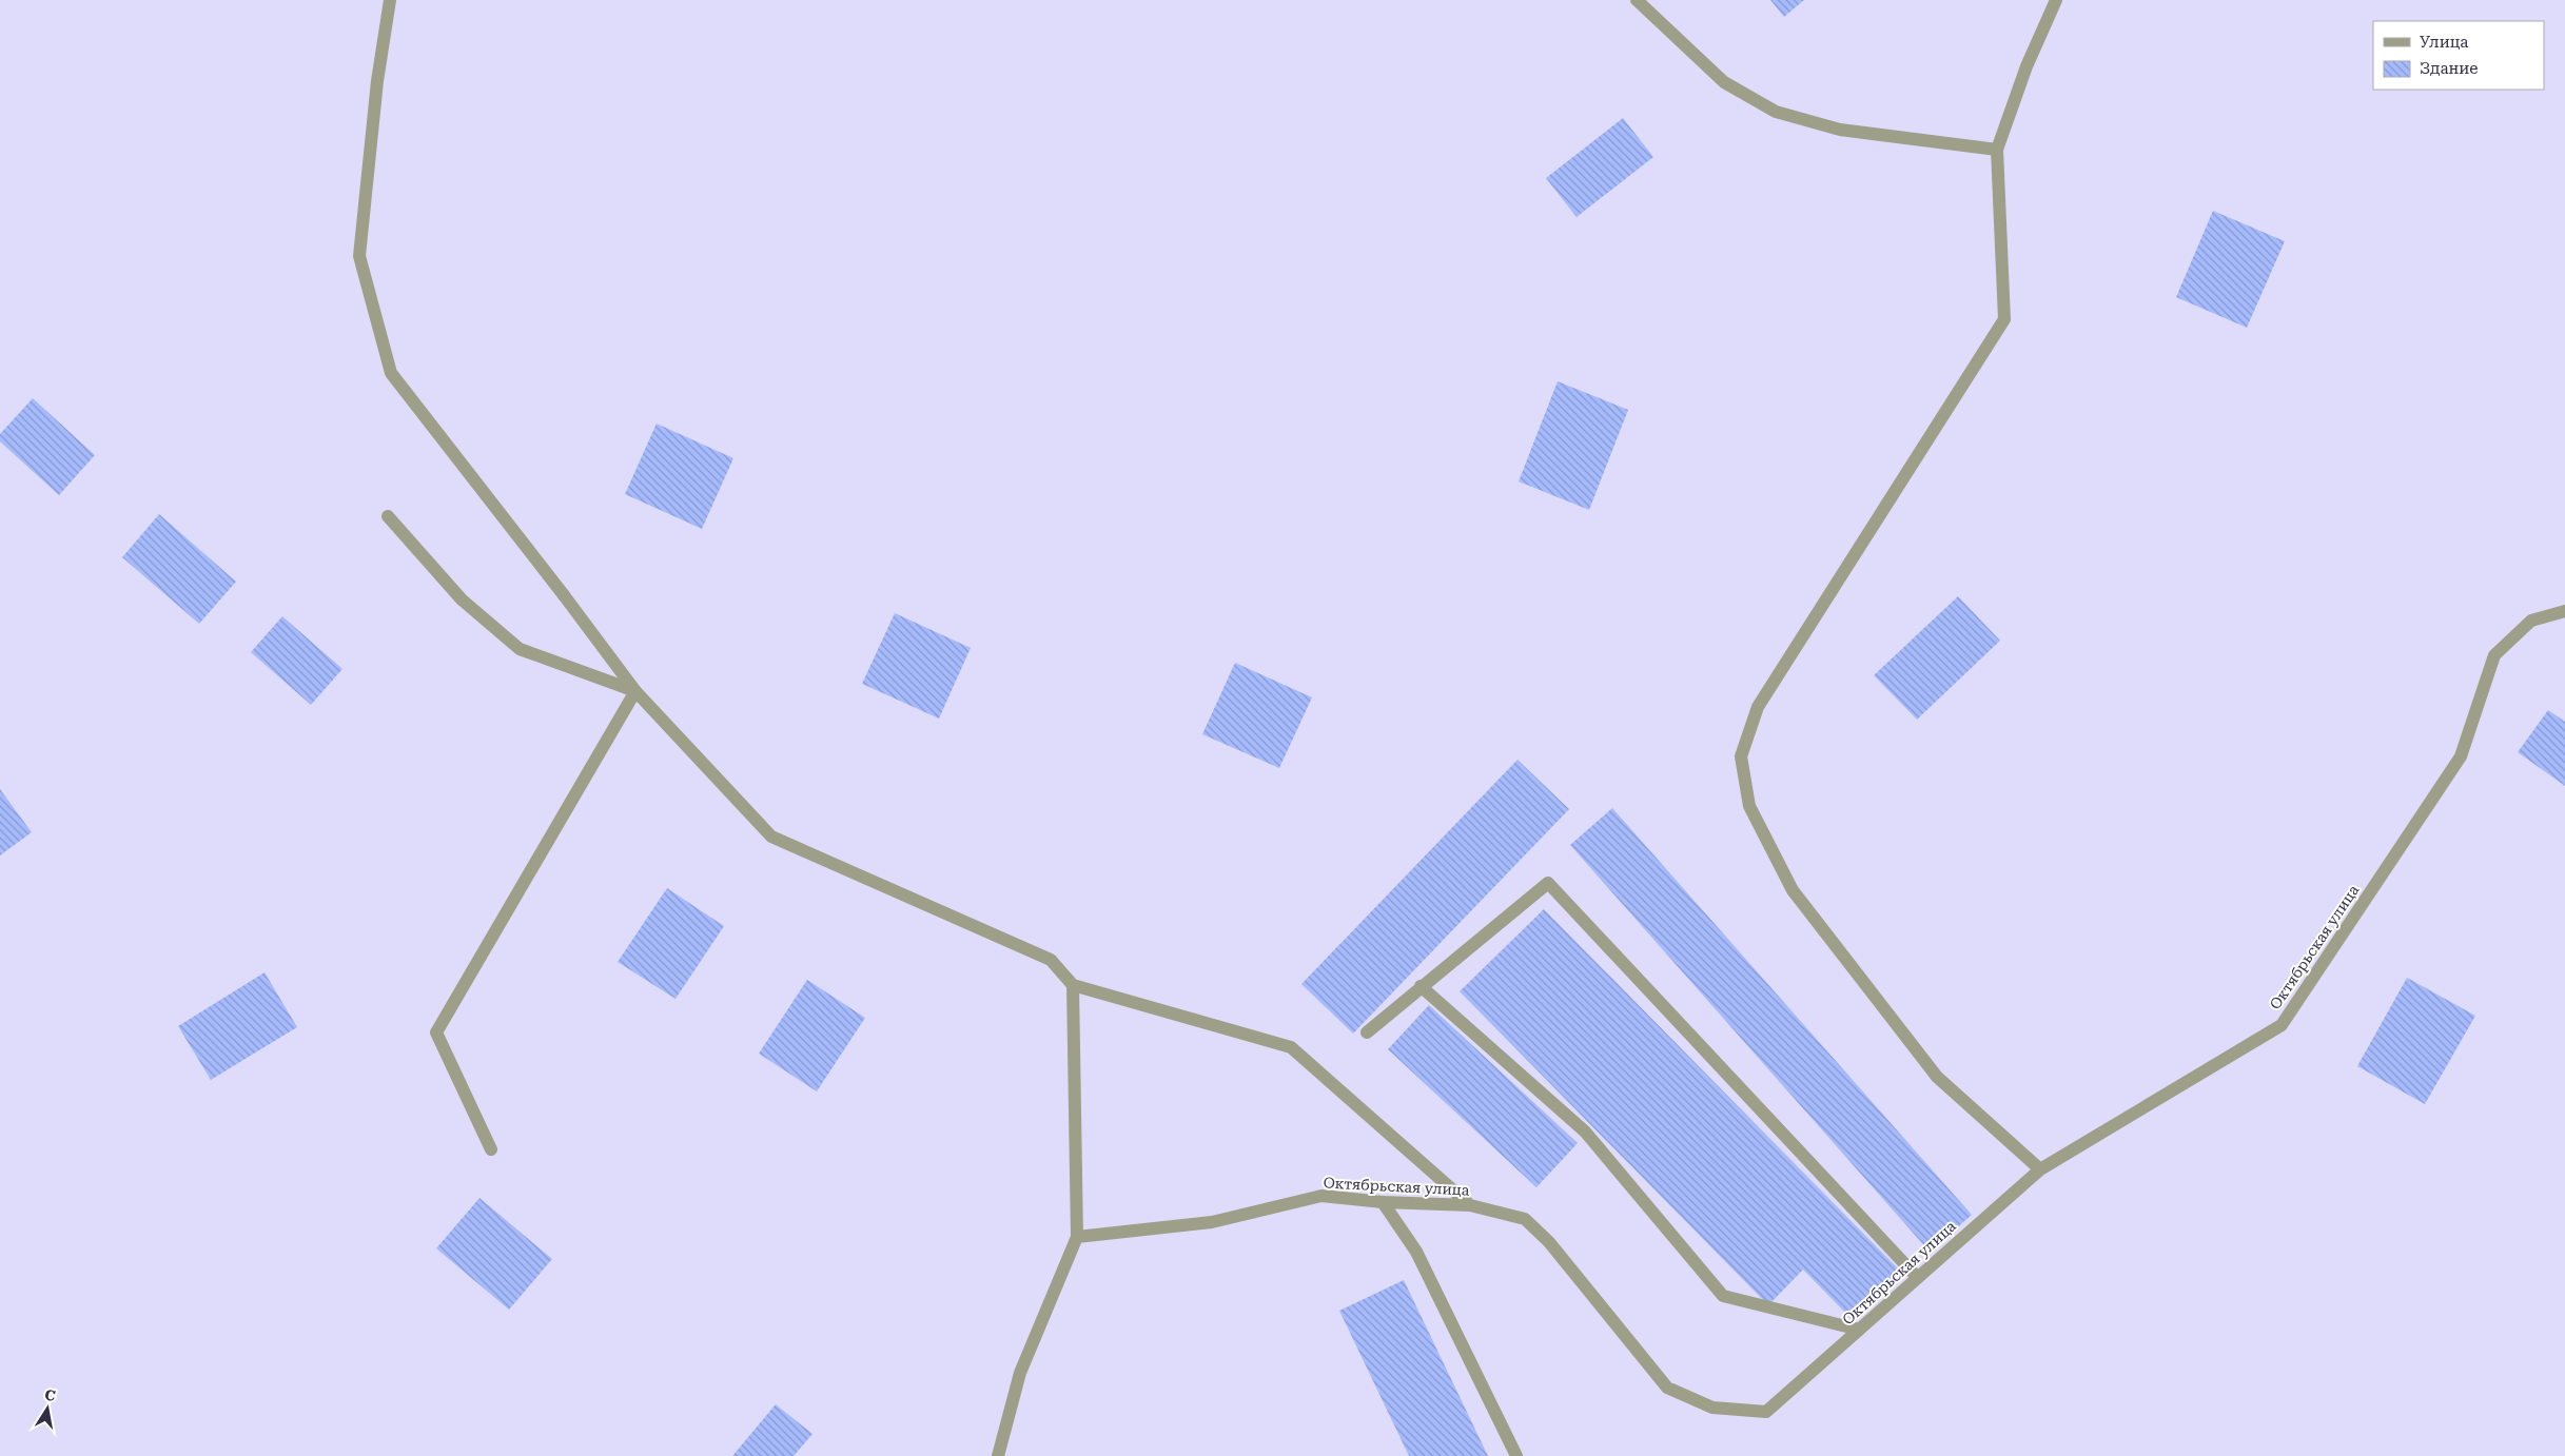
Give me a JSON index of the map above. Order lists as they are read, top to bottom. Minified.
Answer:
{"streets":{"street":["Октябрьская улица"]},"legend":["Улица","Здание"],"north":"top"}
